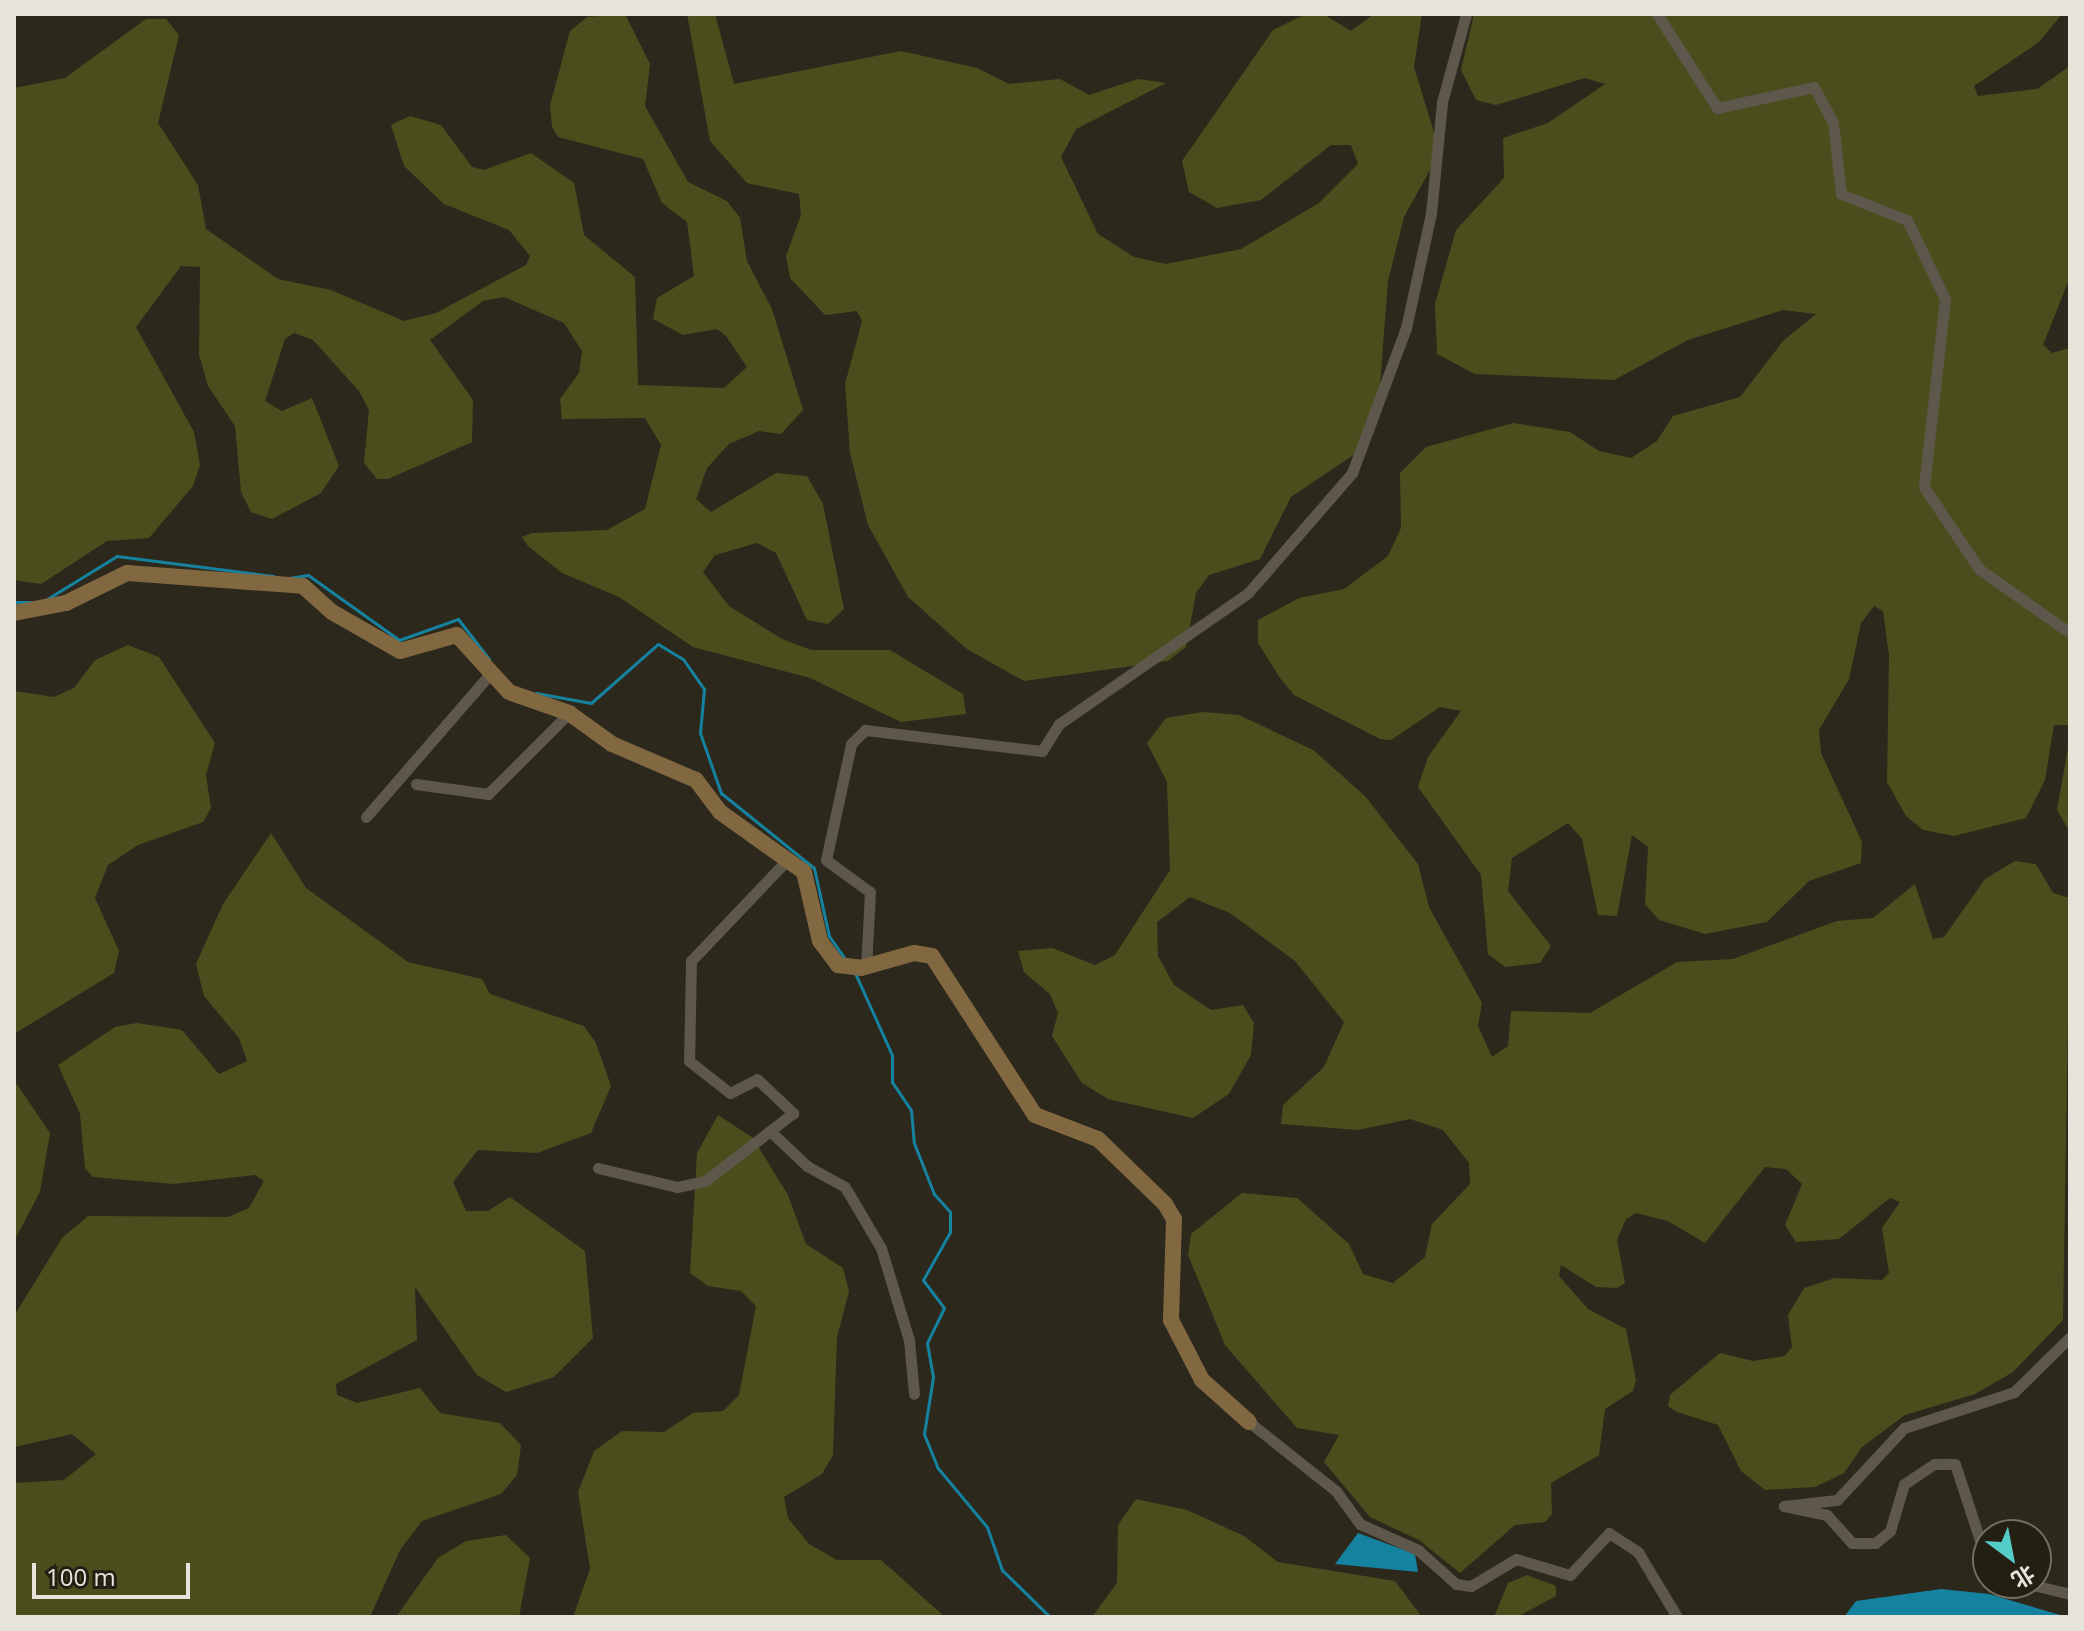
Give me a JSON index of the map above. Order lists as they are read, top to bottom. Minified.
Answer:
{"scale_bar":"100 m","north":"bottom right"}
